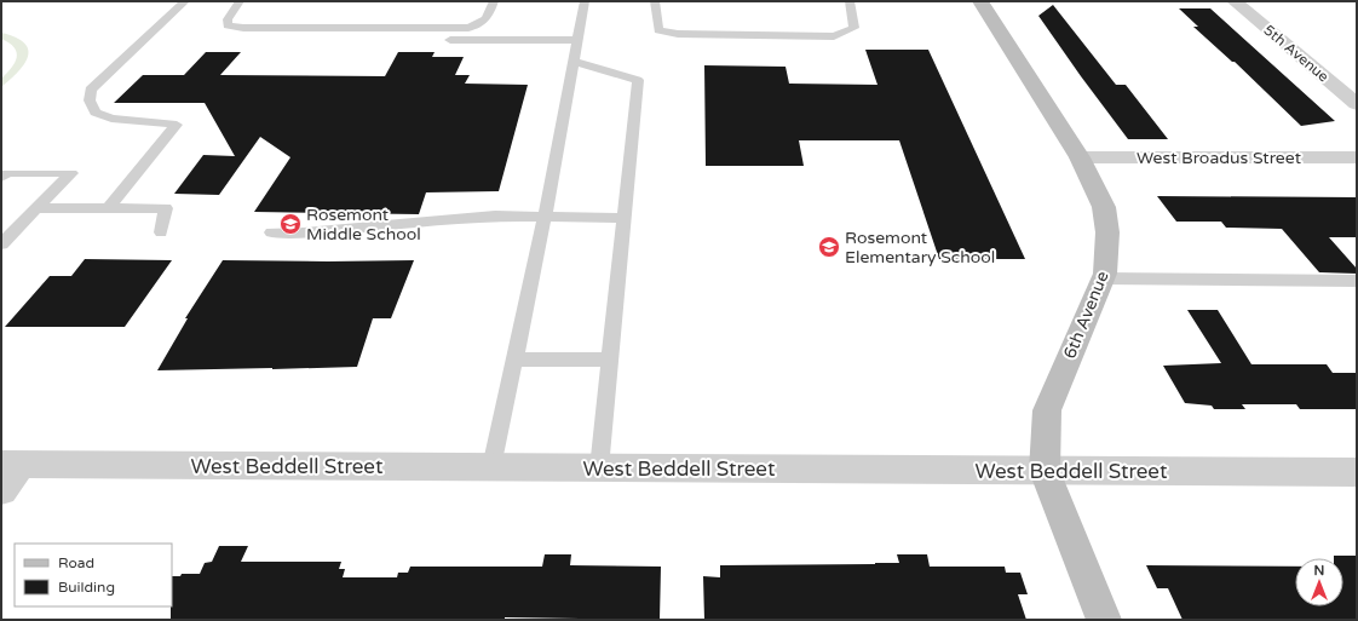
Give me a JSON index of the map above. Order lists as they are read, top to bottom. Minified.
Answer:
{"streets":{"street":["5th Avenue","West Broadus Street","6th Avenue","West Beddell Street"]},"crossings":[["West Broadus Street","6th Avenue"],["6th Avenue","West Beddell Street"]],"places":{"school or university":["Rosemont Middle School","Rosemont Elementary School"]},"legend":["Road","Building"],"north":"top"}
